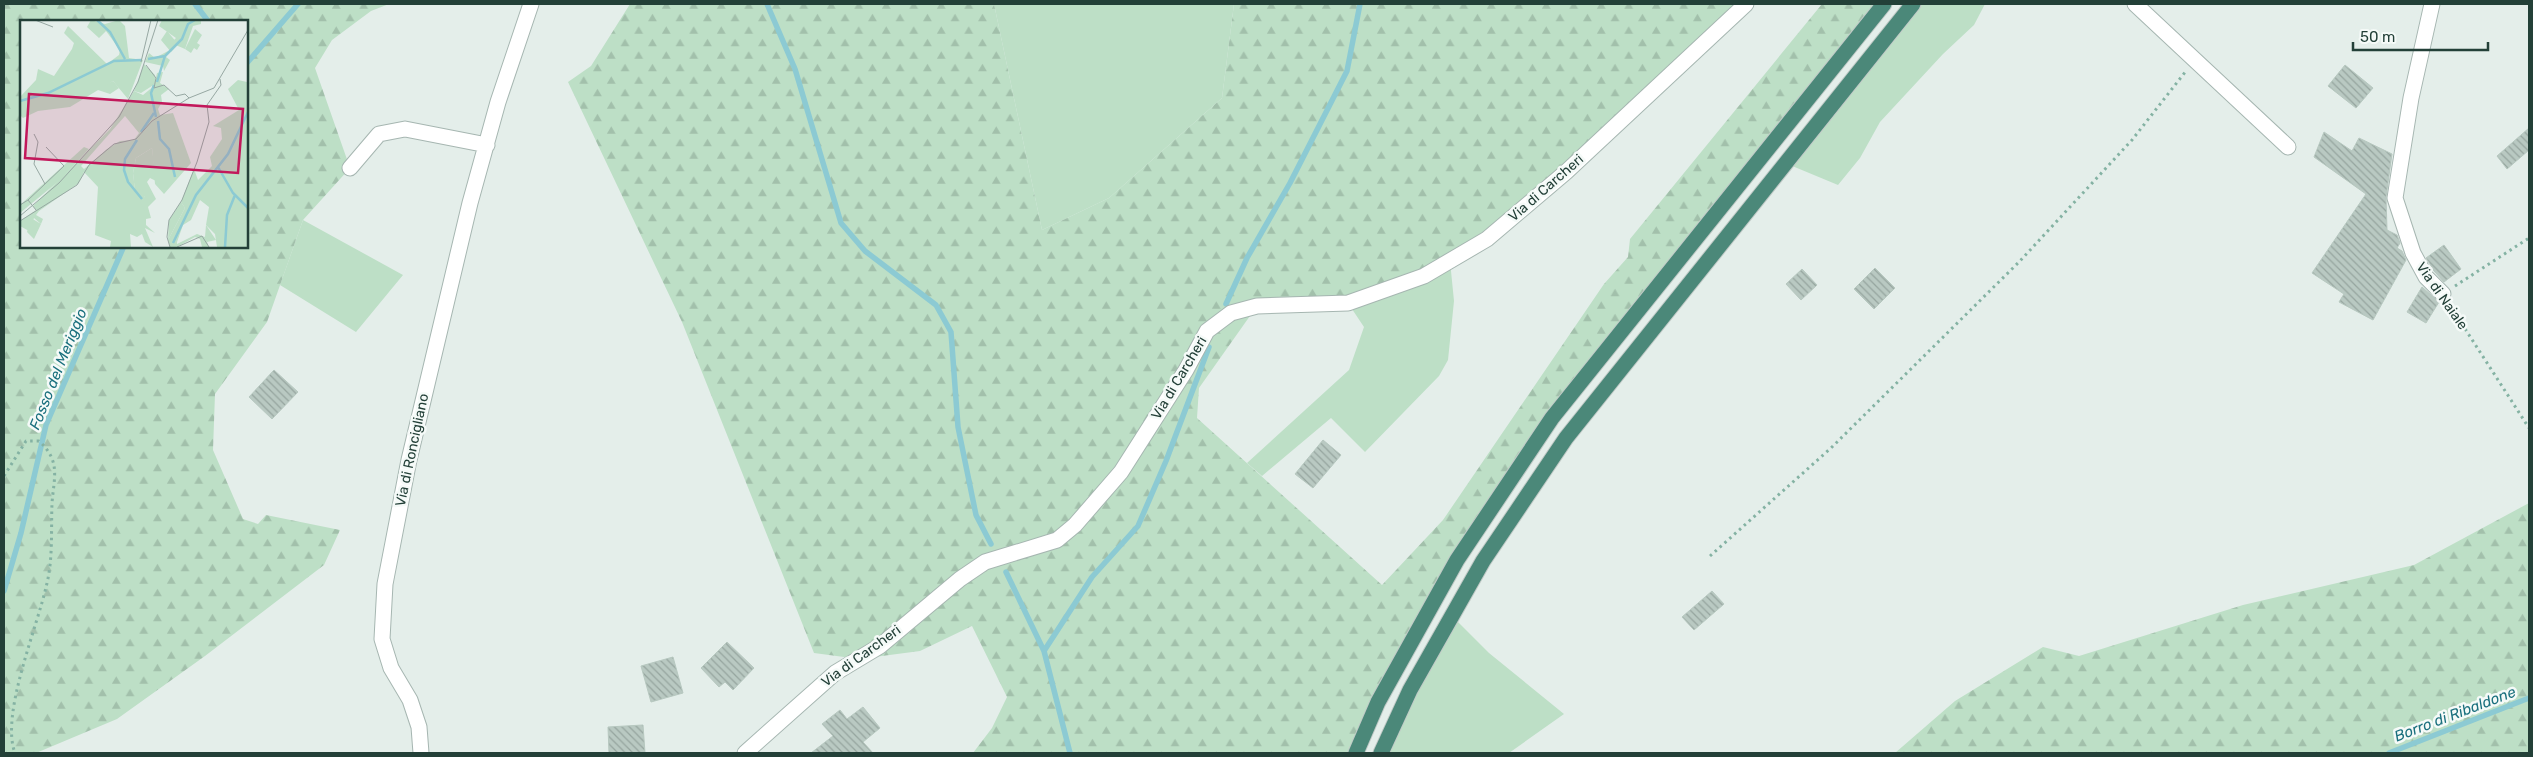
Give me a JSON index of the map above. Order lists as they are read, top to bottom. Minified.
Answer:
{"streets":{"street":["Via di Carcheri","Via di Naiale","Via di Roncigliano"]},"water":["Fosso del Meriggio","Borro di Ribaldone"],"scale_bar":"50 m"}
